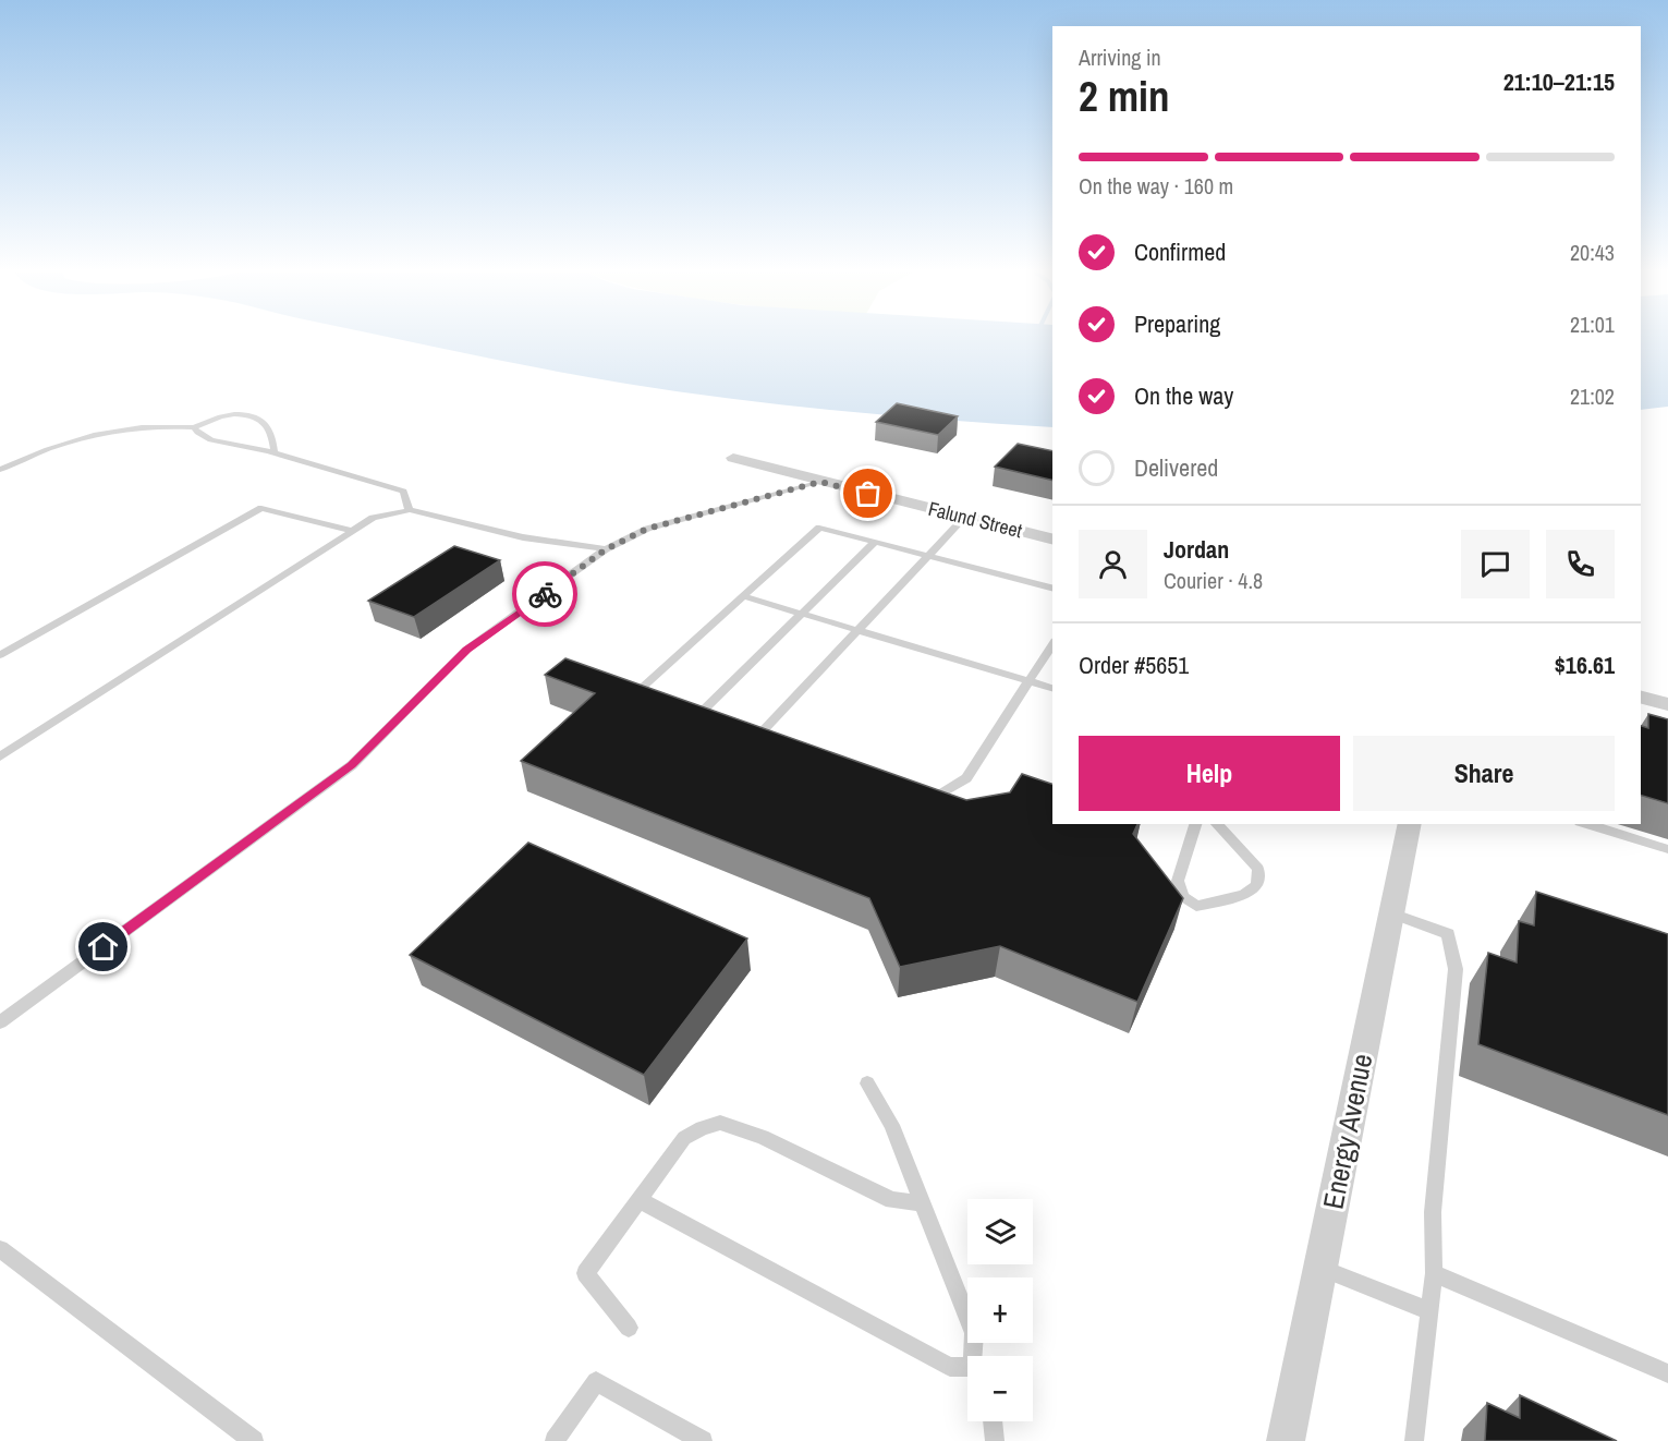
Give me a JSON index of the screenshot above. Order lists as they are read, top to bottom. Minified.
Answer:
{"streets":{"street":["Falund Street","Energy Avenue"]},"page":{"heading":["2 min","Arriving in","21:10–21:15"],"panel":["Jordan","Courier · 4.8","Order #5651","$16.61"],"bar":"On the way · 160 m","list":[["Confirmed","20:43"],["Preparing","21:01"],["On the way","21:02"],"Delivered"],"buttons":["Help","Share"],"map_buttons":["+","−"]}}
